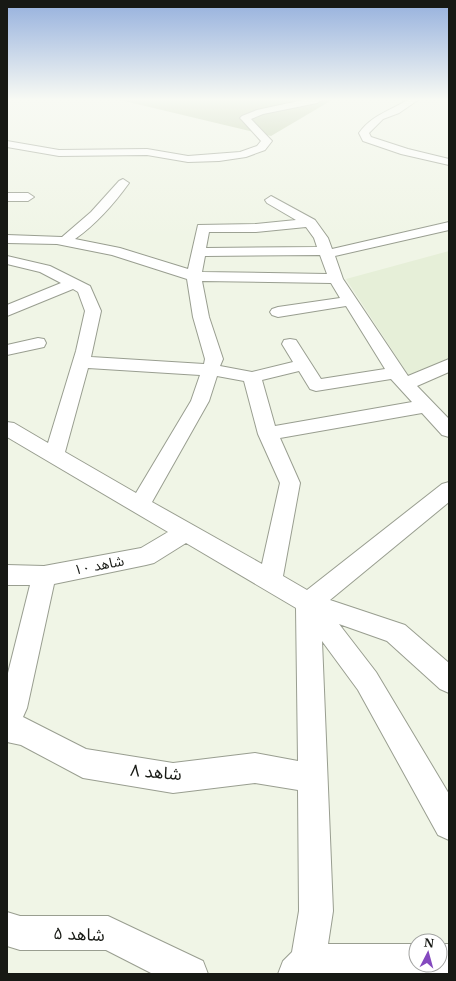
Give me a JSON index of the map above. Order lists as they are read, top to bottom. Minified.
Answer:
{"streets":{"street":["شاهد ۱۰","شاهد ۸","شاهد ۵"]},"north":"top"}
